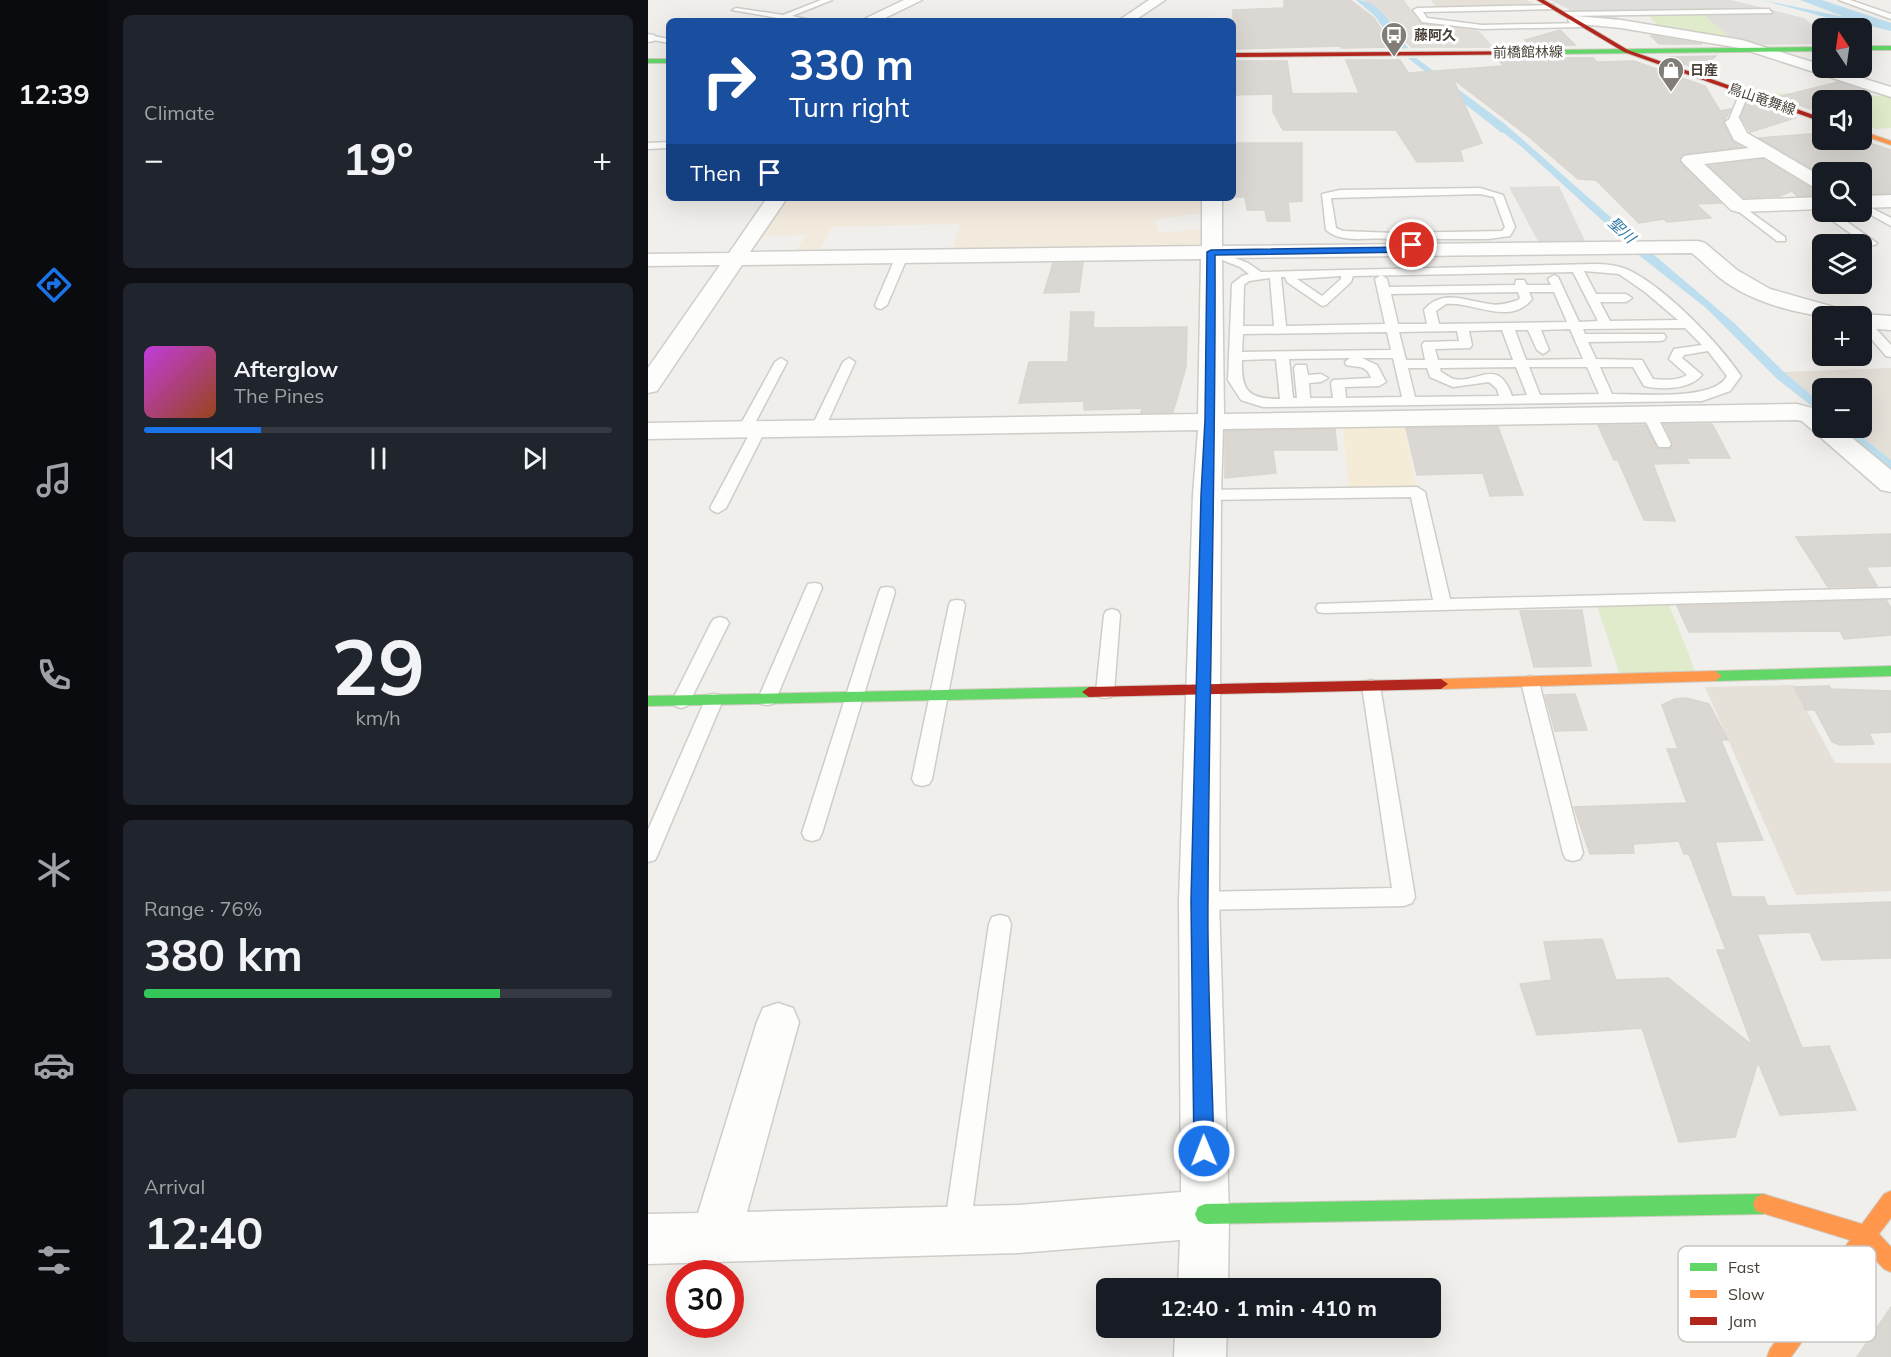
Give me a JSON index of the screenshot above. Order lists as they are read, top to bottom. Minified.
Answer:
{"streets":{"main road":["前橋館林線","鳥山竜舞線"]},"crossings":[["前橋館林線","鳥山竜舞線"]],"water":["聖川"],"places":{"bus stop":["藤阿久"],"shop":["日産"]},"legend":["Fast","Slow","Jam"],"north":"top","page":{"tabs":"12:39","tile":["Climate",["29","km/h"],["Range · 76%","380 km"],["Arrival","12:40"]],"map_buttons":["+","−"],"turn":["330 m","Turn right"],"heat":["−","19°","+"],"then":"Then","song":["Afterglow","The Pines"],"limit":"30","trip":"12:40 · 1 min · 410 m"}}
